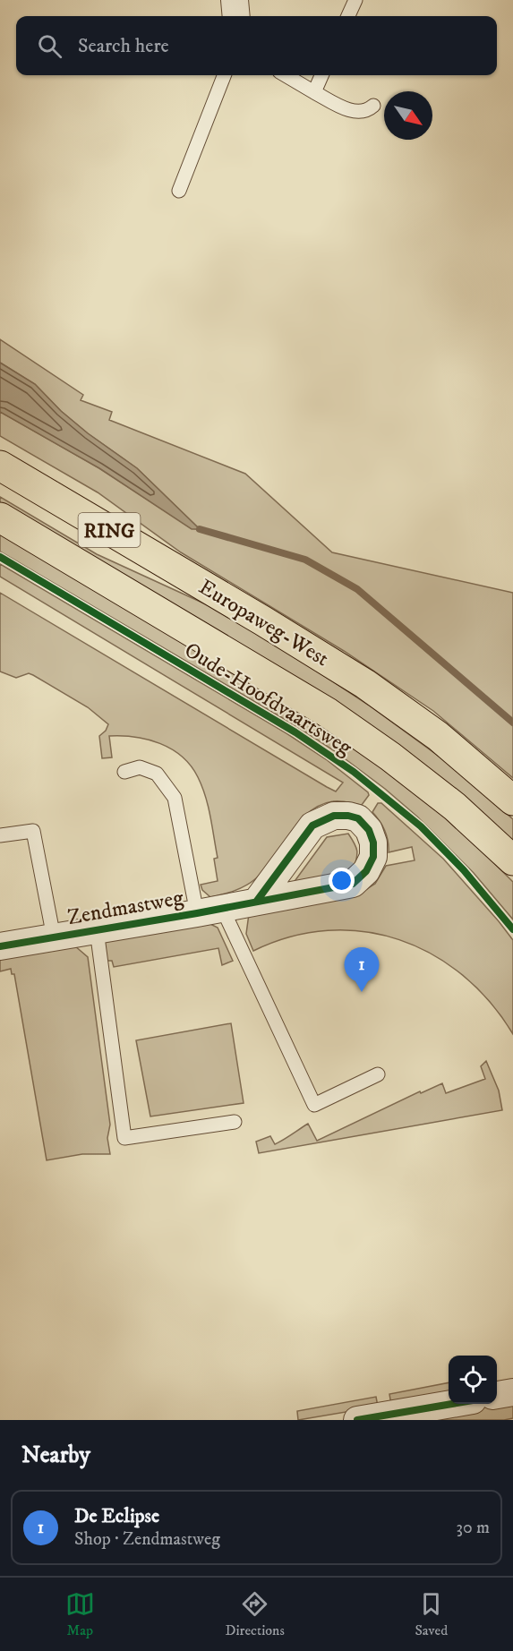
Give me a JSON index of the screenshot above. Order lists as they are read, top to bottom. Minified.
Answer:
{"streets":{"main road":["RING","Europaweg-West"],"street":["Zendmastweg"],"cycle path":["Oude-Hoofdvaartsweg"]},"north":"bottom right","page":{"search":"Search here","pins":"1","heading":"Nearby","list":[{"mark":"1","name":"De Eclipse","note":"Shop · Zendmastweg","value":"30 m"}],"nav":["Map","Directions","Saved"]}}
